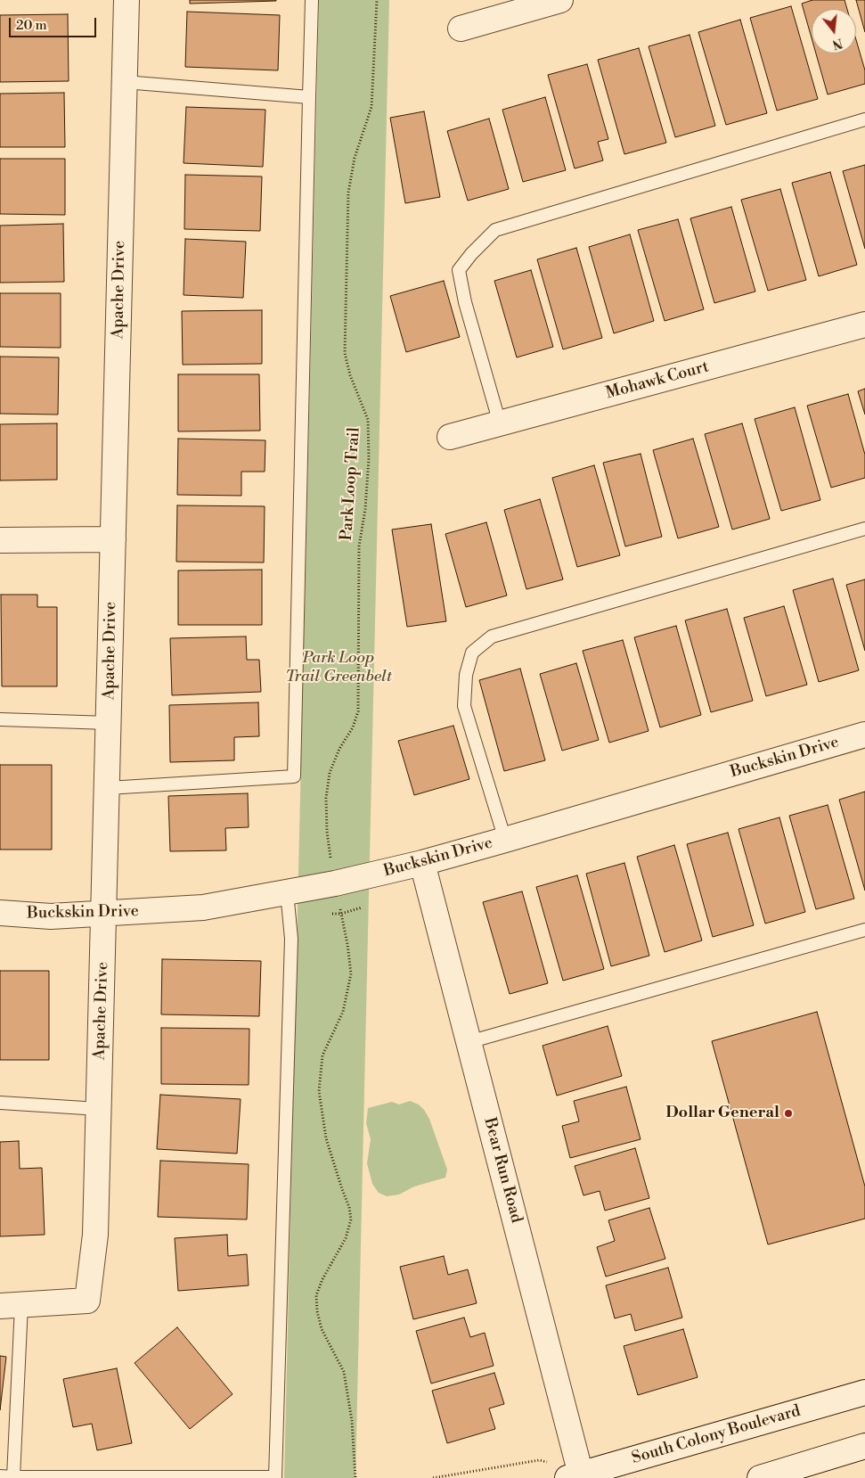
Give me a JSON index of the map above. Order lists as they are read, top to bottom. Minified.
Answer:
{"streets":{"street":["Apache Drive","Mohawk Court","Buckskin Drive","Bear Run Road","South Colony Boulevard"],"path":["Park Loop Trail"]},"crossings":[["Apache Drive","Buckskin Drive"],["Buckskin Drive","Bear Run Road"],["Bear Run Road","South Colony Boulevard"]],"parks":["Park Loop Trail Greenbelt"],"places":["Dollar General"],"scale_bar":"20 m","north":"bottom"}
